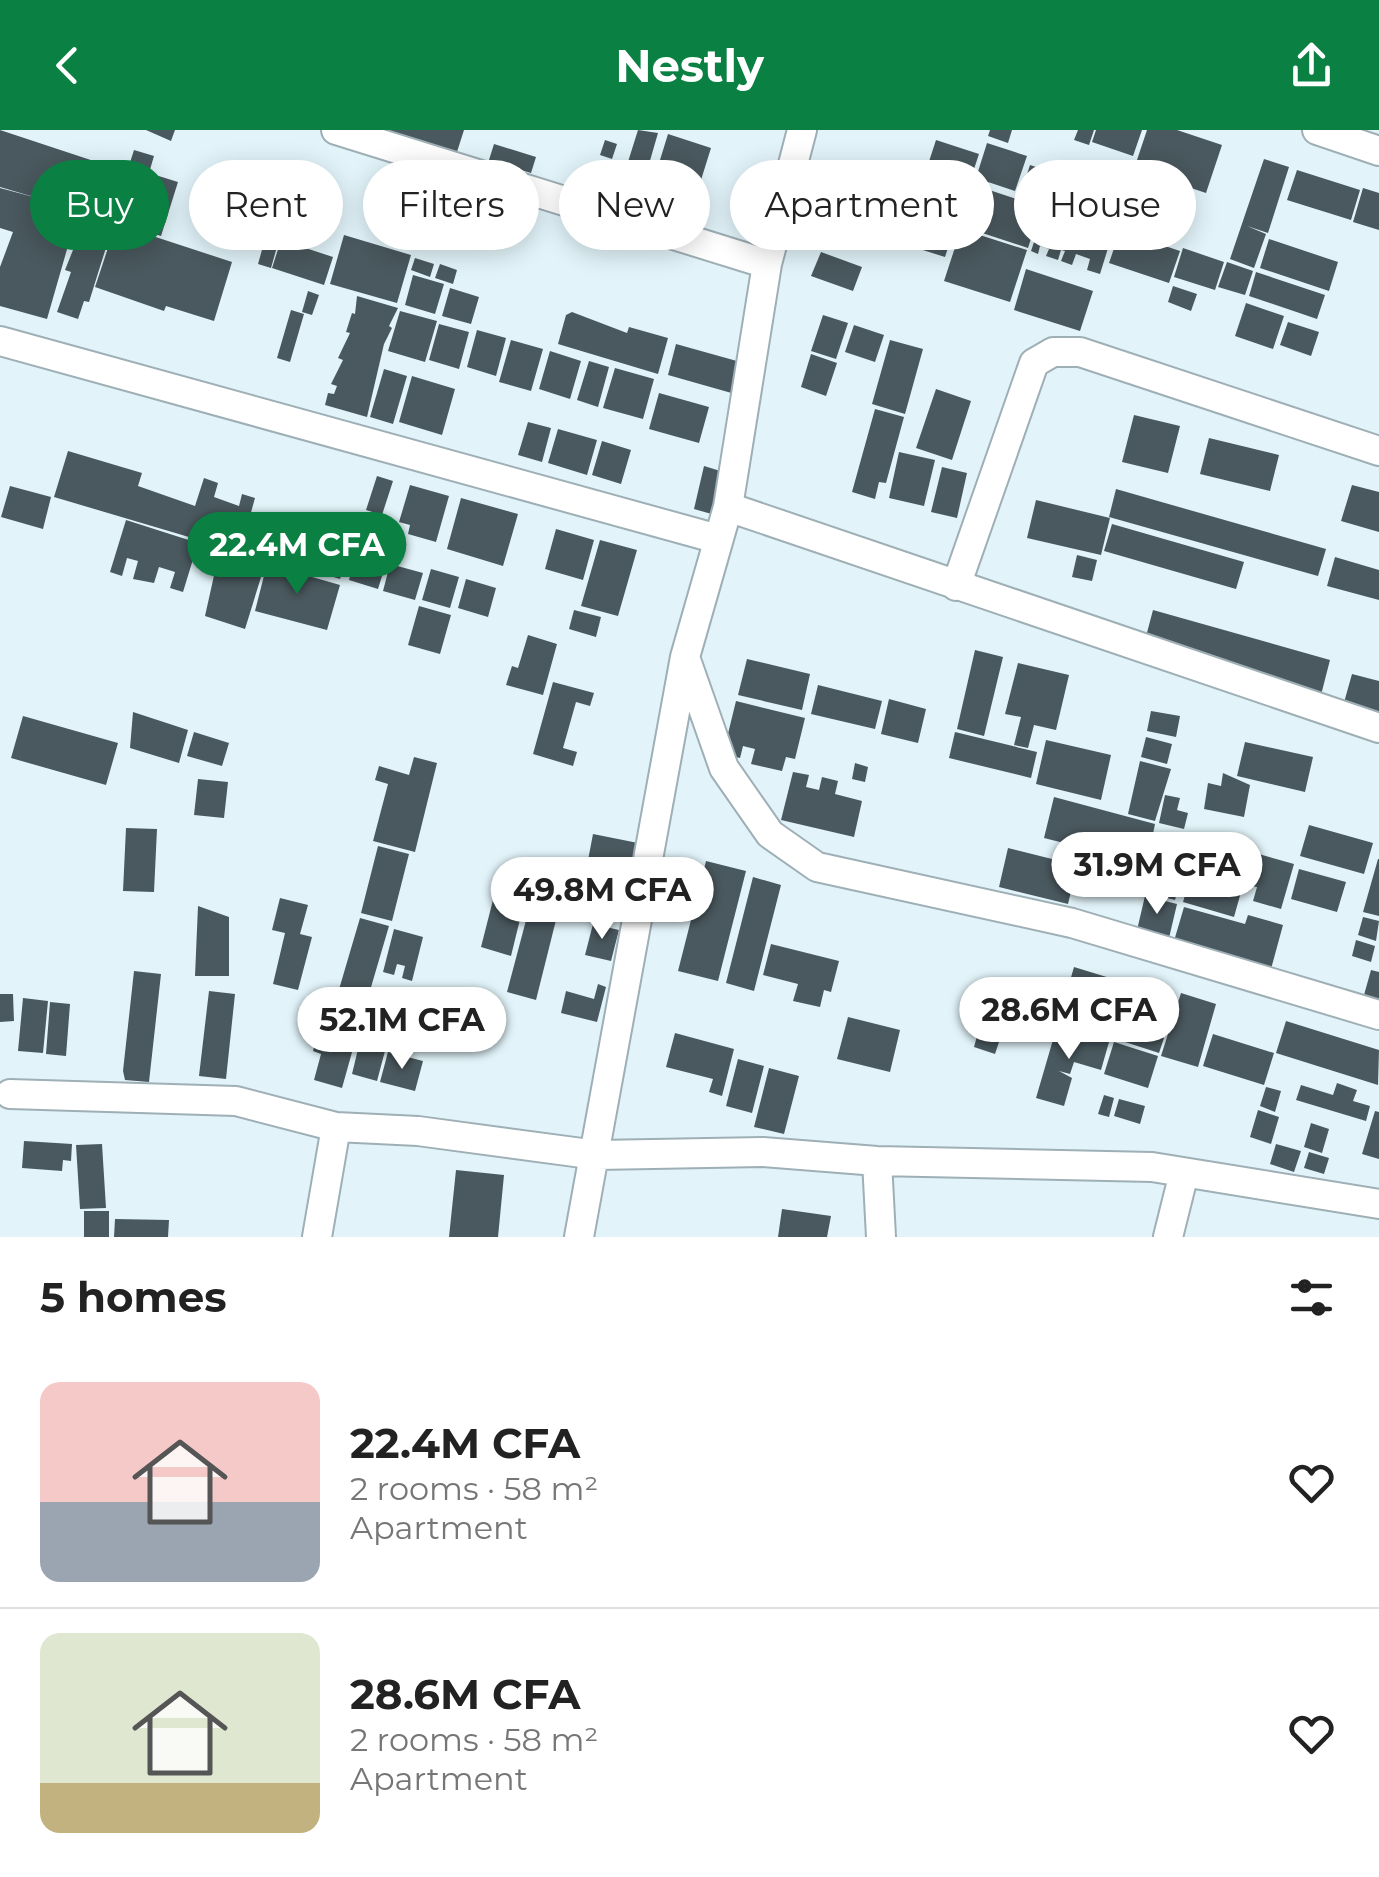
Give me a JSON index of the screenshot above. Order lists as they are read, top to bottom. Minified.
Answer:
{"page":{"header":"Nestly","chip":["Buy","Rent","Filters","New","Apartment","House"],"price":["22.4M CFA","31.9M CFA","49.8M CFA","28.6M CFA","52.1M CFA"],"heading":"5 homes","list":[{"name":"22.4M CFA","note":"2 rooms · 58 m² · Apartment"},{"name":"28.6M CFA","note":"2 rooms · 58 m² · Apartment"}]}}
